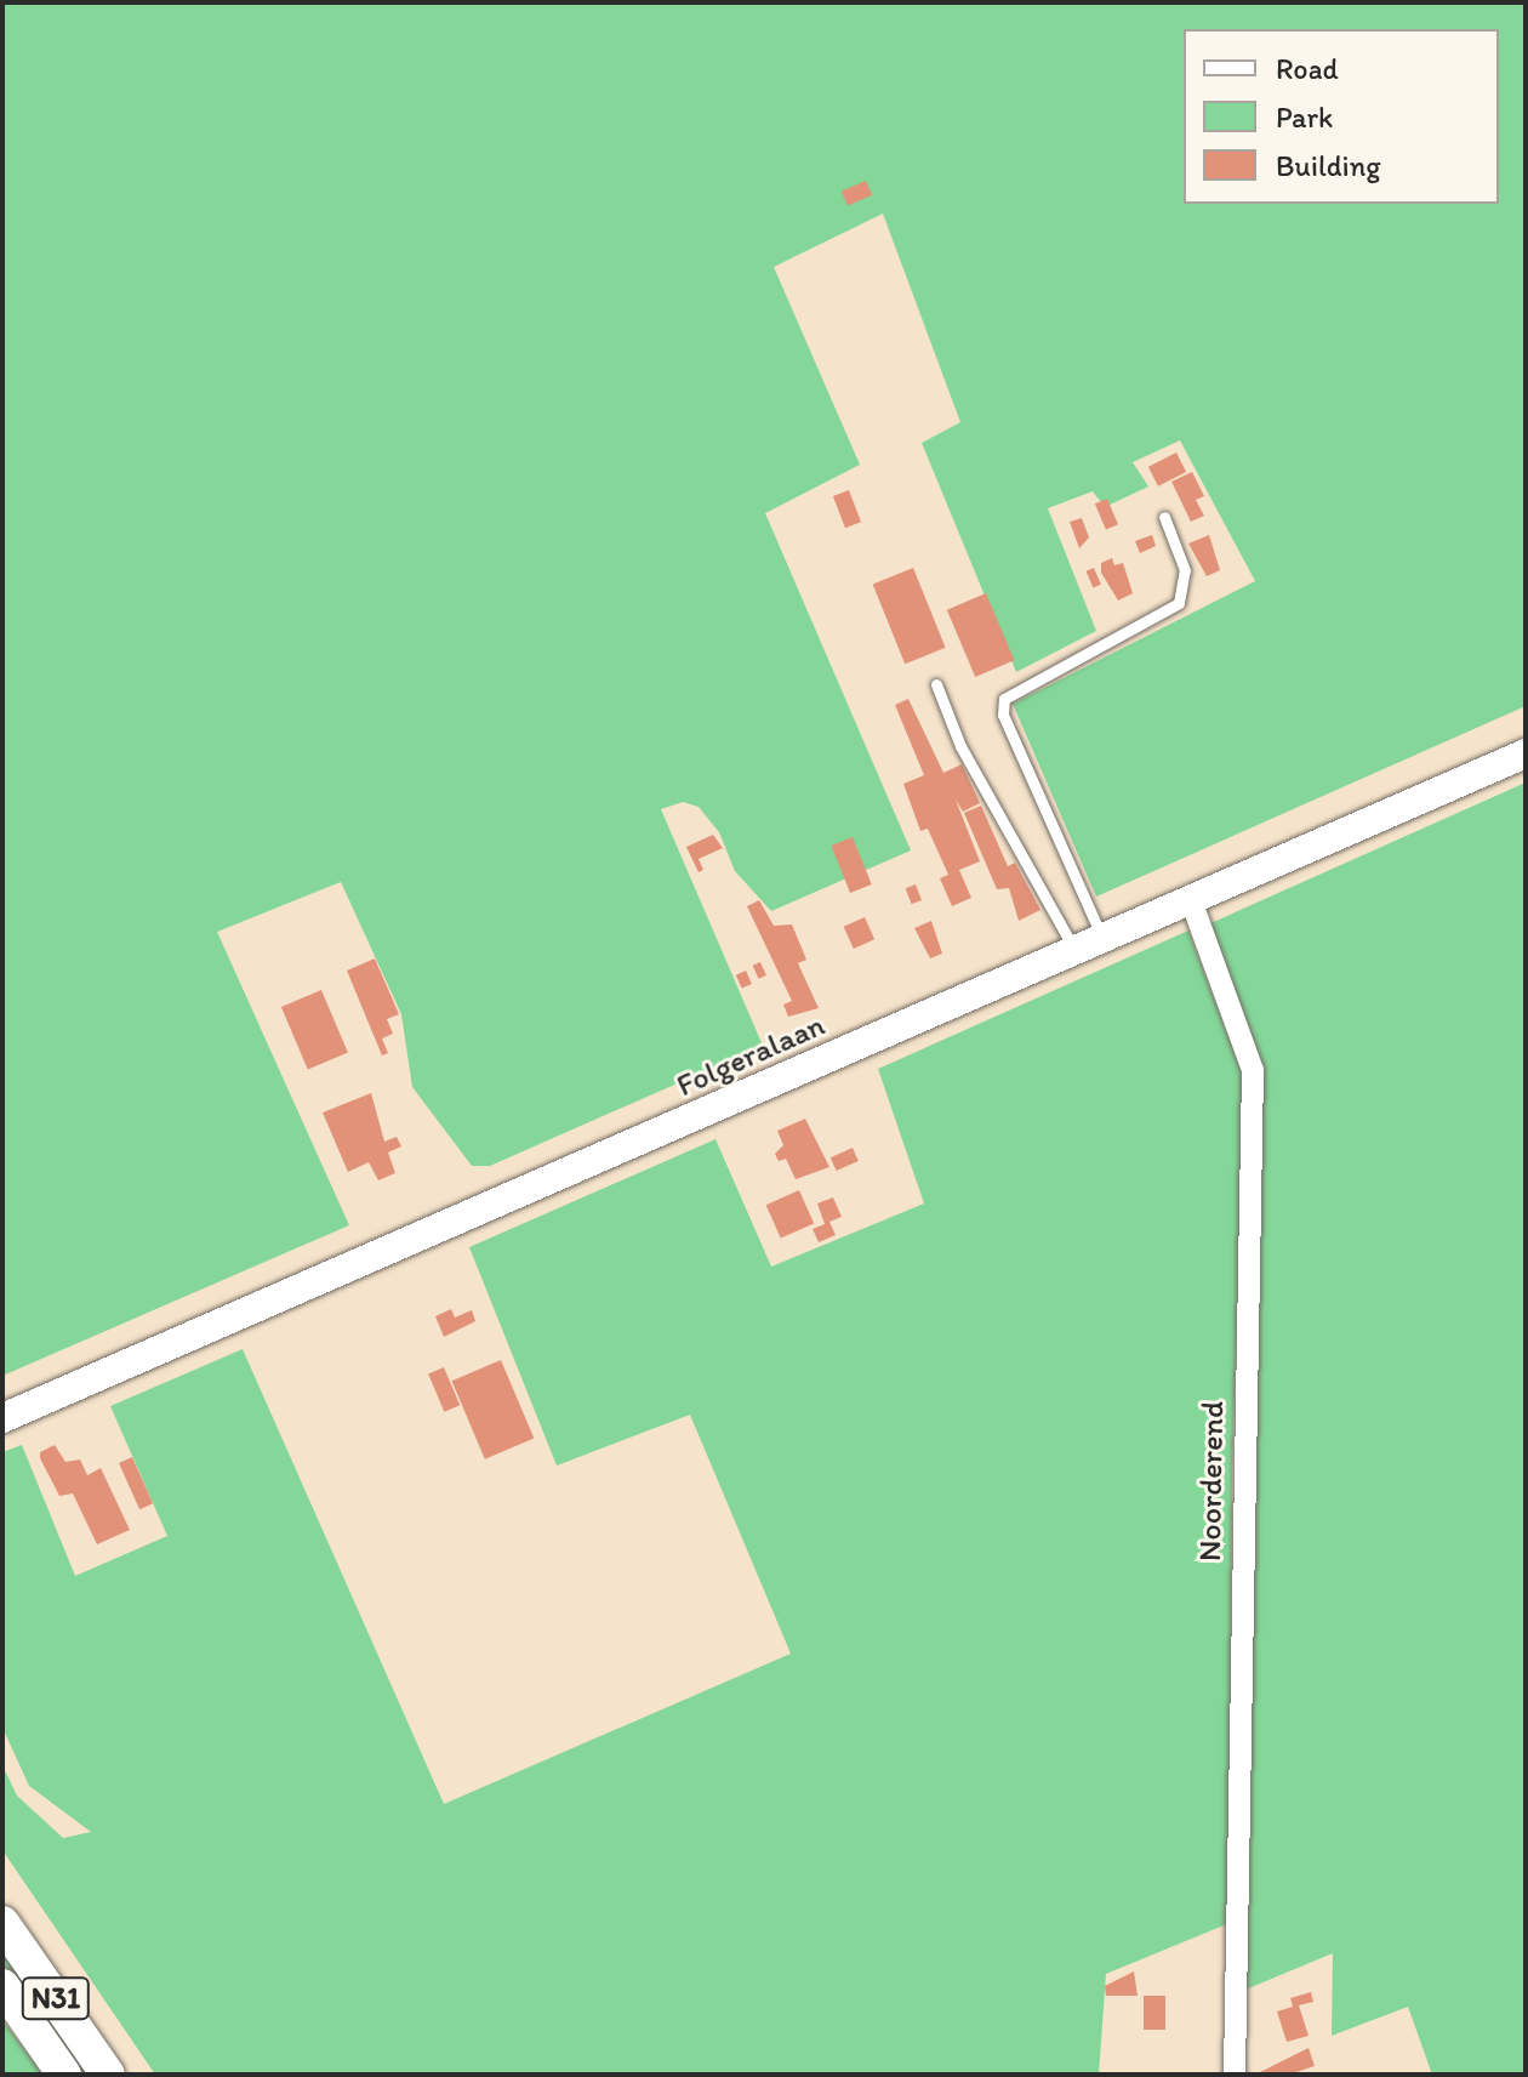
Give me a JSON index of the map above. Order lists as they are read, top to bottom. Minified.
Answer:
{"streets":{"highway":["N31"],"main road":["Folgeralaan"],"street":["Noorderend"]},"crossings":[["Folgeralaan","Noorderend"]],"legend":["Road","Park","Building"]}
